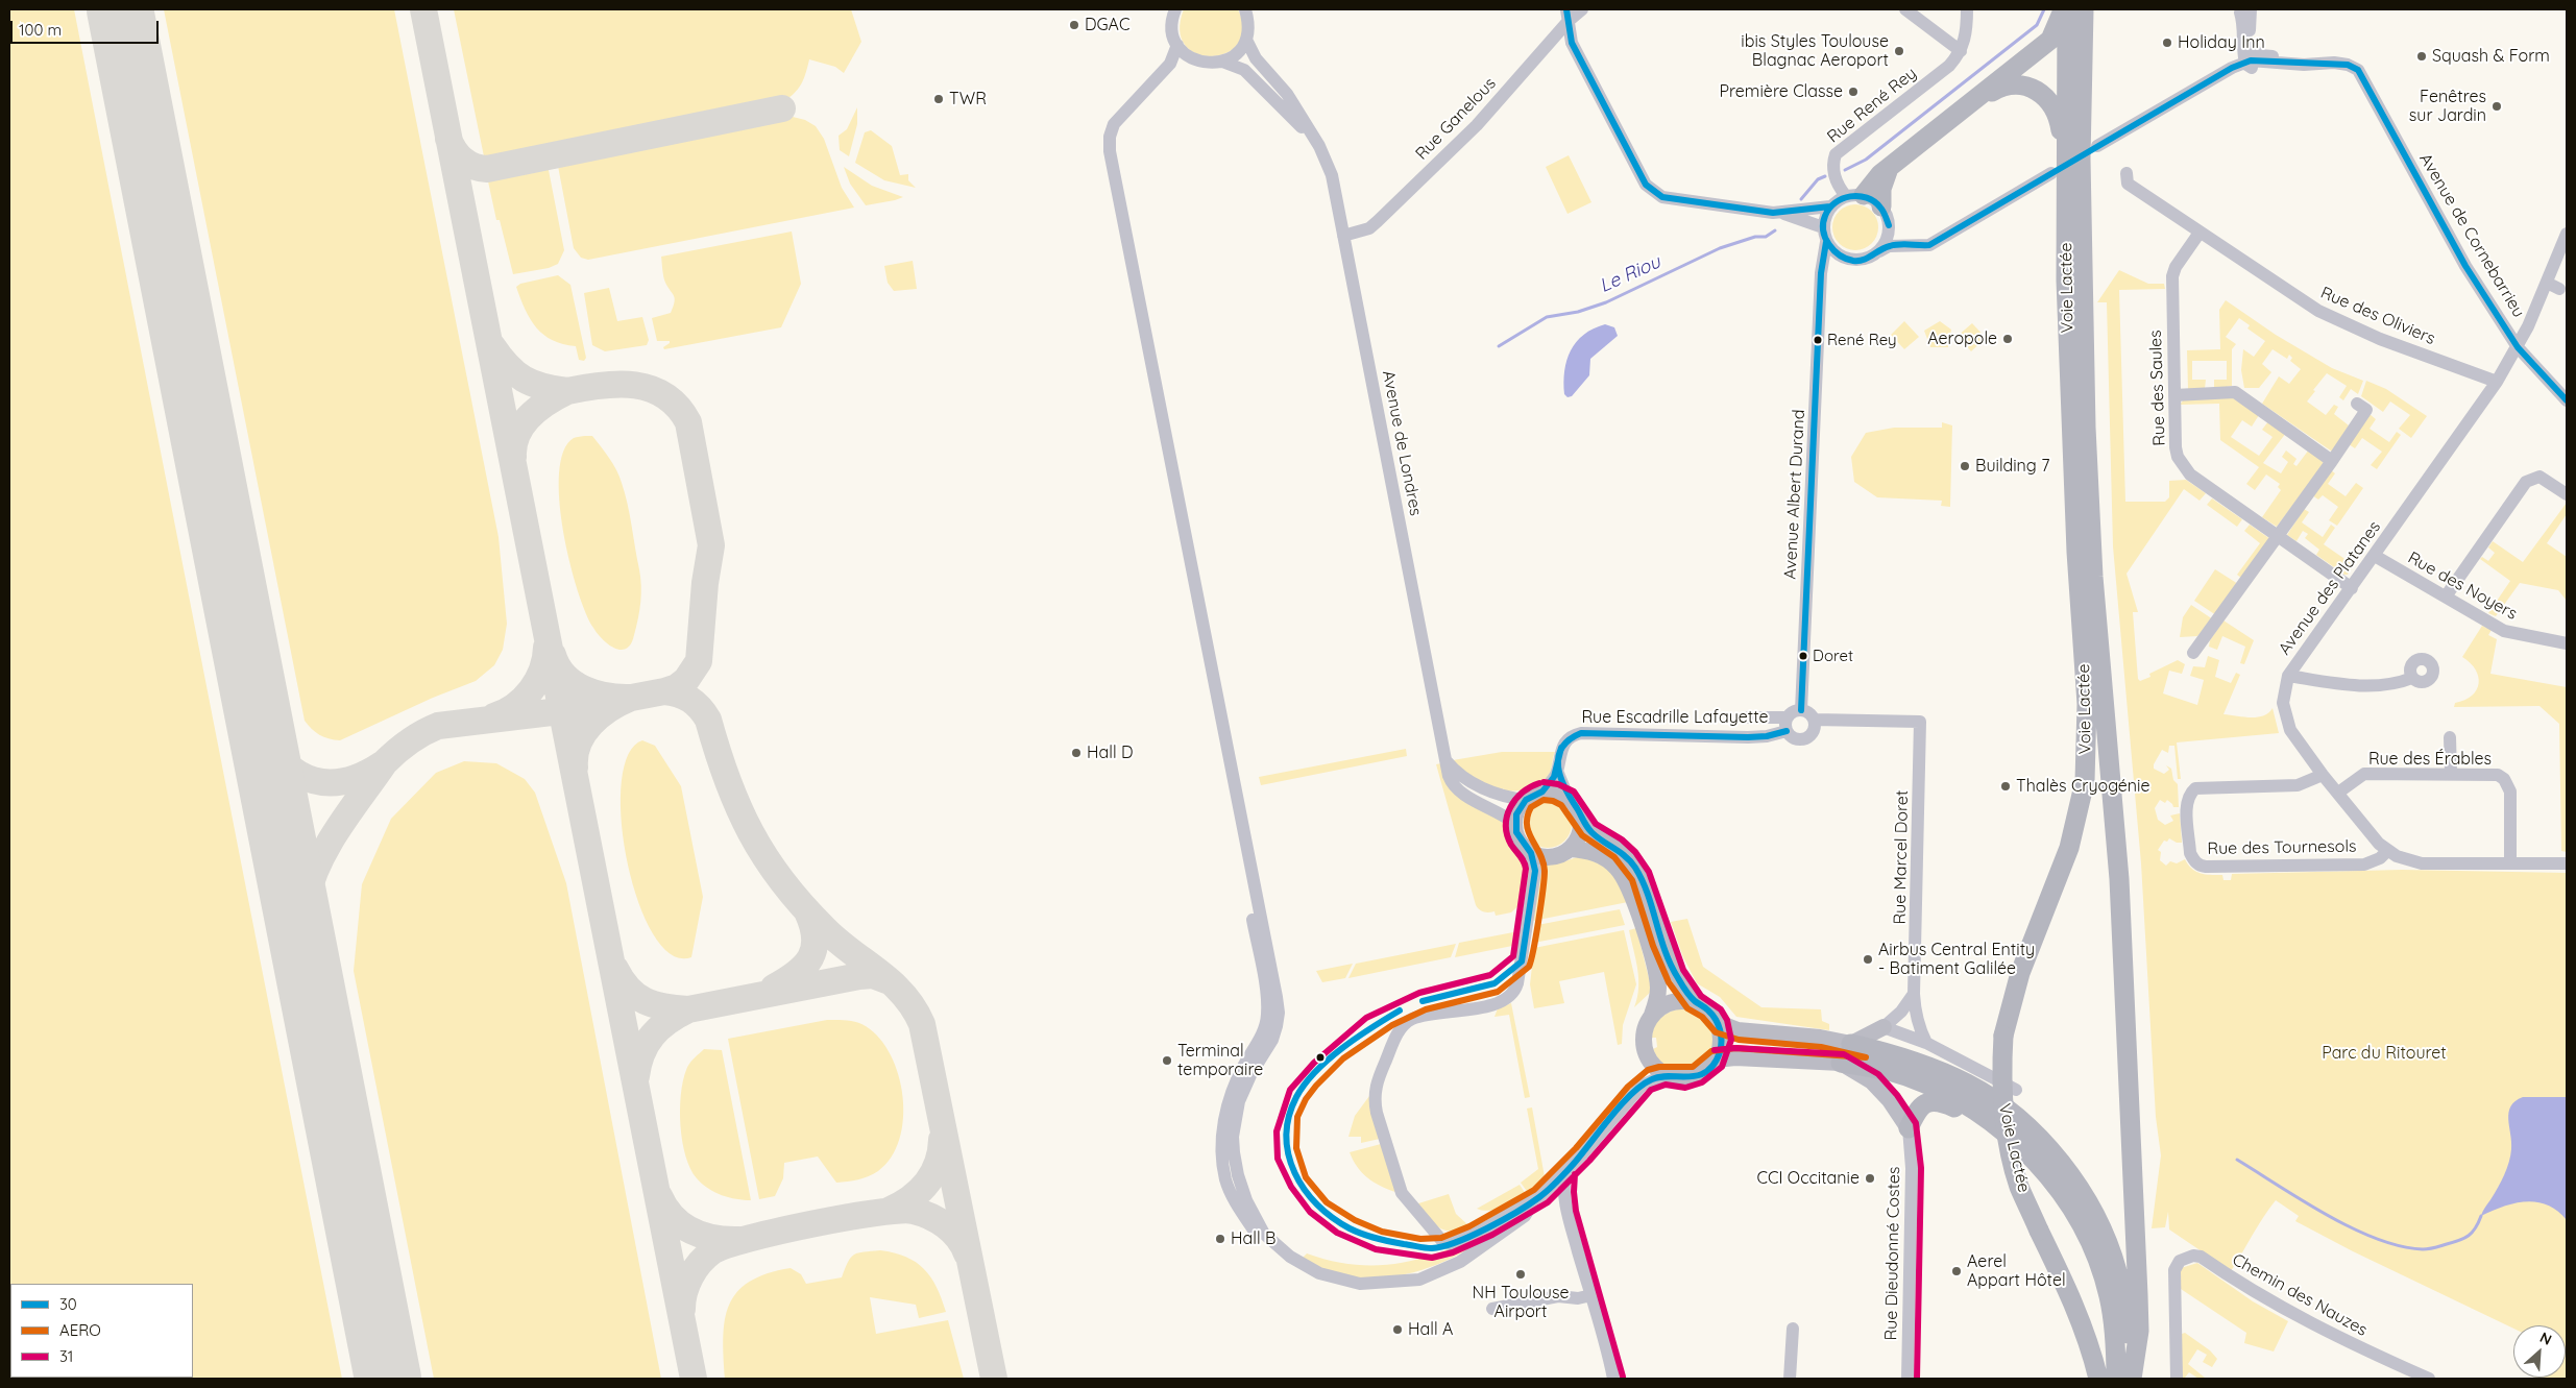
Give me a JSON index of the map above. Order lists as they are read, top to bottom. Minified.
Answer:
{"streets":{"highway":["Voie Lactée"],"street":["Rue René Rey","Rue Ganelous","Avenue de Cornebarrieu","Rue des Oliviers","Rue des Saules","Avenue de Londres","Avenue Albert Durand","Rue des Noyers","Avenue des Platanes","Rue Escadrille Lafayette","Rue des Érables","Rue des Tournesols","Rue Marcel Doret","Rue Dieudonné Costes","Chemin des Nauzes"]},"crossings":[["Rue René Rey","Avenue Albert Durand"],["Rue Ganelous","Avenue de Londres"],["Avenue de Cornebarrieu","Avenue des Platanes"],["Rue des Oliviers","Rue des Saules"],["Rue des Oliviers","Avenue des Platanes"],["Rue des Saules","Avenue des Platanes"],["Avenue de Londres","Rue Escadrille Lafayette"],["Avenue Albert Durand","Rue Escadrille Lafayette"],["Avenue Albert Durand","Rue Marcel Doret"],["Rue des Noyers","Avenue des Platanes"],["Avenue des Platanes","Rue des Érables"],["Avenue des Platanes","Rue des Tournesols"],["Rue Escadrille Lafayette","Rue Marcel Doret"]],"water":["Le Riou"],"parks":["Parc du Ritouret"],"places":["DGAC","Holiday Inn","ibis Styles Toulouse Blagnac Aeroport","Squash & Form","Première Classe","TWR","Fenêtres sur Jardin","Aeropole","René Rey","Building 7","Doret","Hall D","Thalès Cryogénie","Airbus Central Entity - Batiment Galilée","Terminal temporaire","CCI Occitanie","Hall B","Aerel Appart Hôtel","NH Toulouse Airport","Hall A"],"lines":["transit line 30","transit line 31","transit line AERO"],"legend":["30","AERO","31"],"scale_bar":"100 m","north":"top right"}
